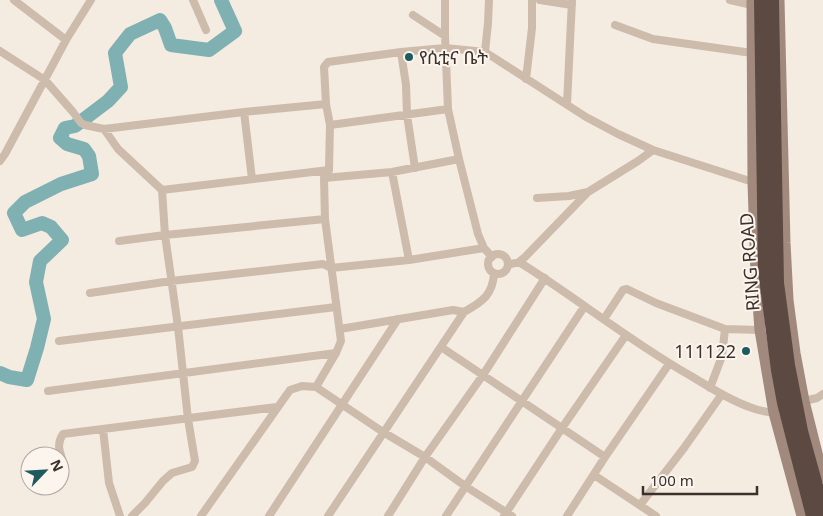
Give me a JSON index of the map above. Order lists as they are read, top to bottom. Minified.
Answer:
{"streets":{"highway":["RING ROAD"]},"places":["የሲቲና ቤት","111122"],"scale_bar":"100 m","north":"top right"}
